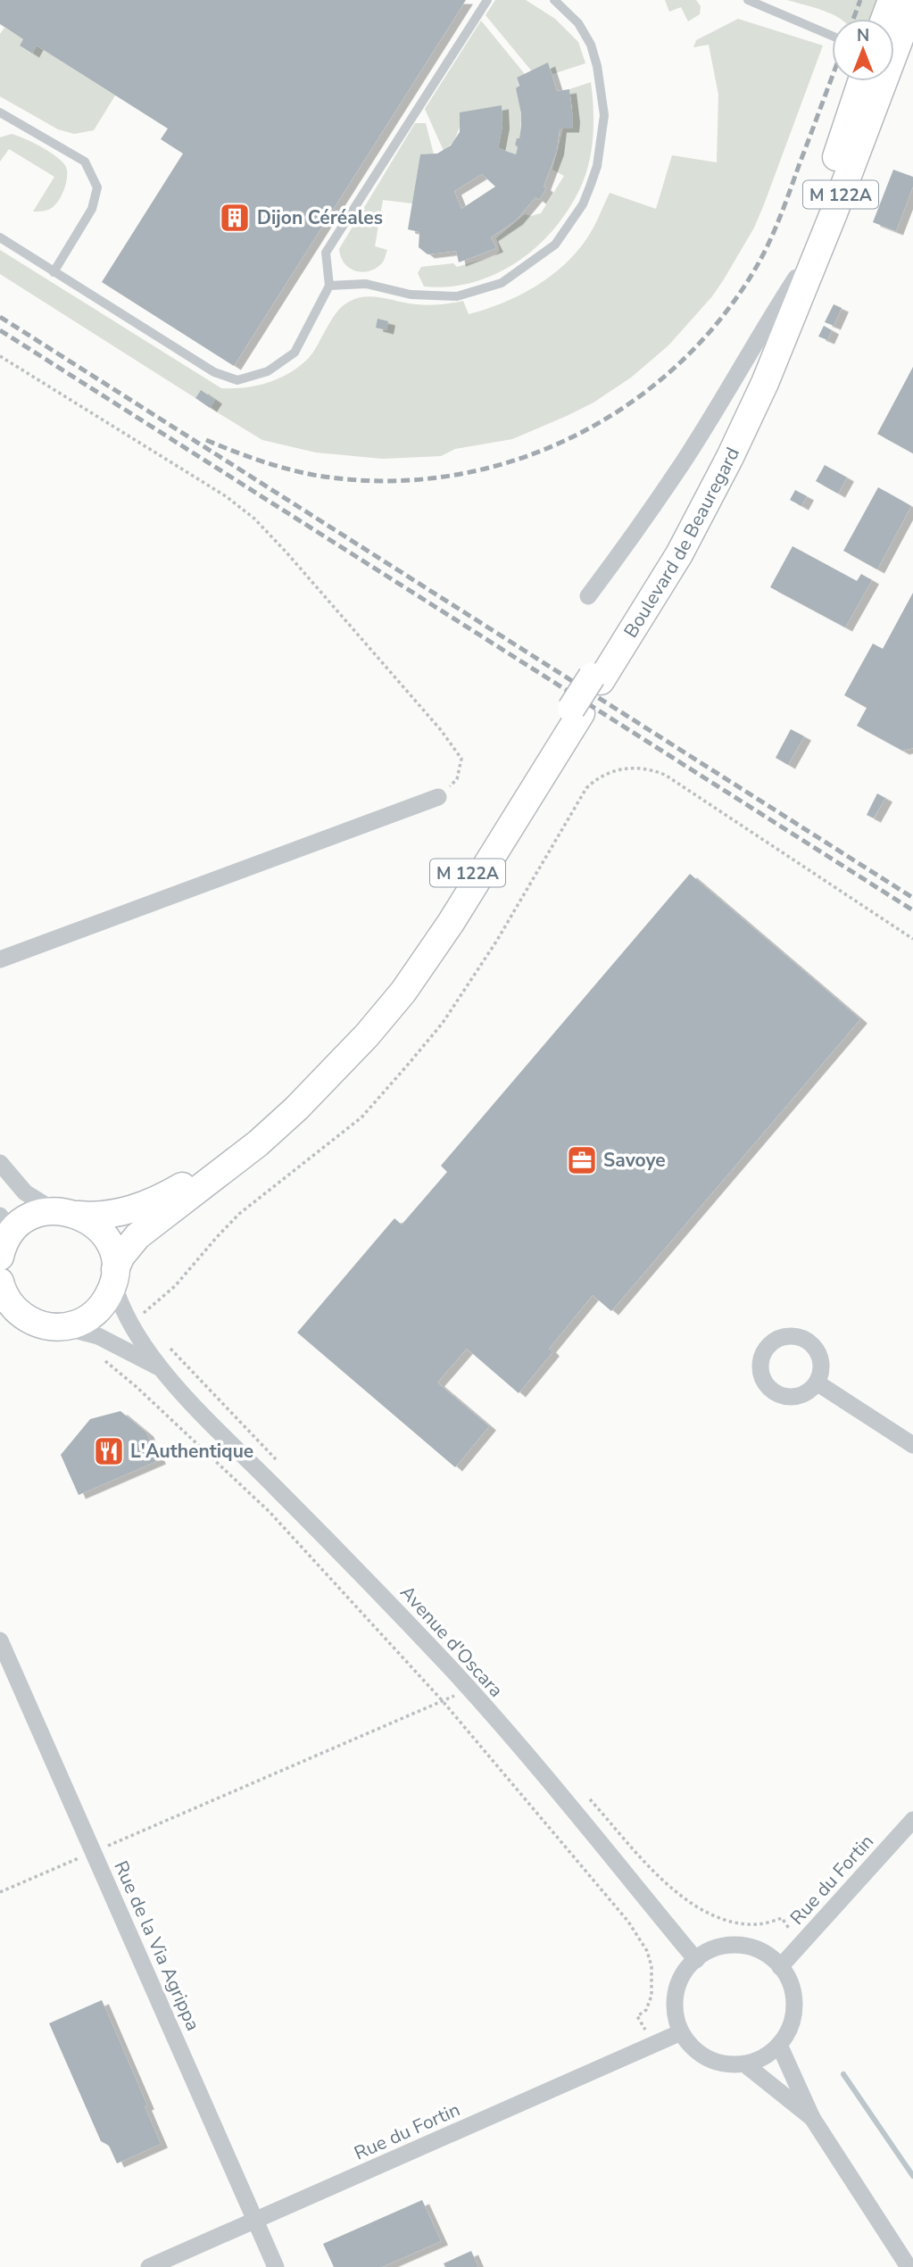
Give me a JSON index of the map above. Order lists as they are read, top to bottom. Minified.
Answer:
{"streets":{"main road":["M 122A","Boulevard de Beauregard"],"street":["Avenue d'Oscara","Rue du Fortin","Rue de la Via Agrippa"]},"crossings":[["M 122A","Boulevard de Beauregard"],["M 122A","Avenue d'Oscara"],["Avenue d'Oscara","Rue du Fortin"],["Rue du Fortin","Rue de la Via Agrippa"]],"places":{"building":["Dijon Céréales"],"office":["Savoye"],"restaurant":["L'Authentique"]},"north":"top"}
